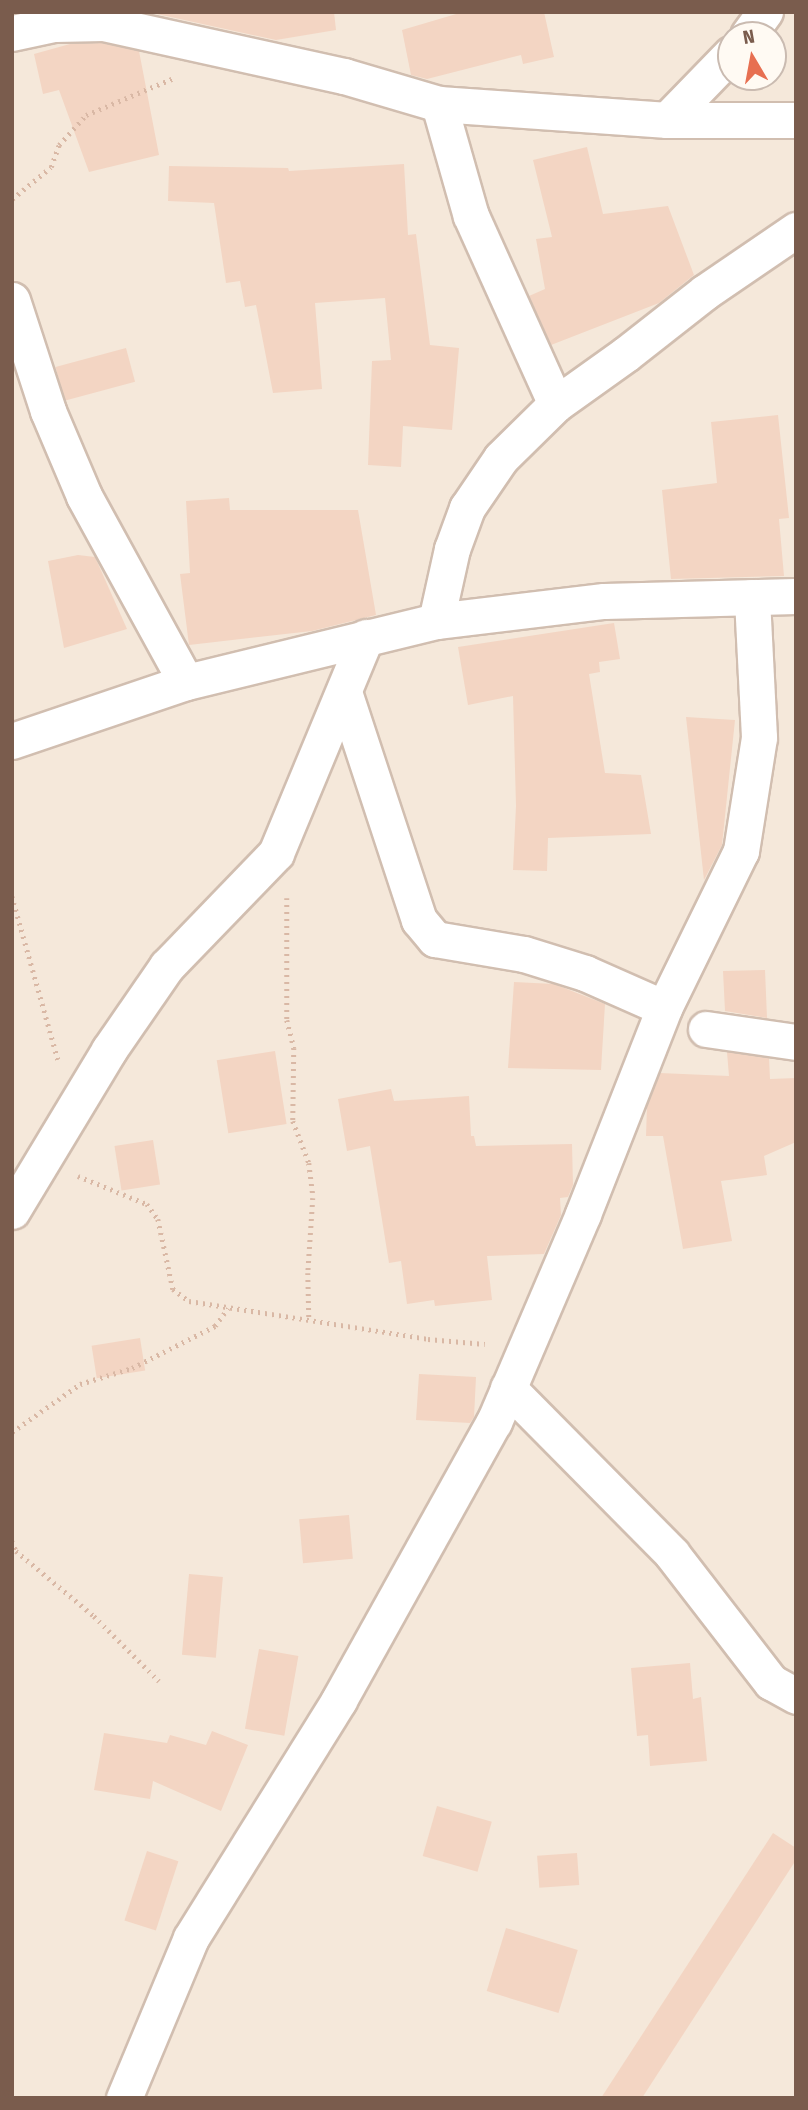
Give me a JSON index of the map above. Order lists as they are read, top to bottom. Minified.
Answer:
{"north":"top"}
